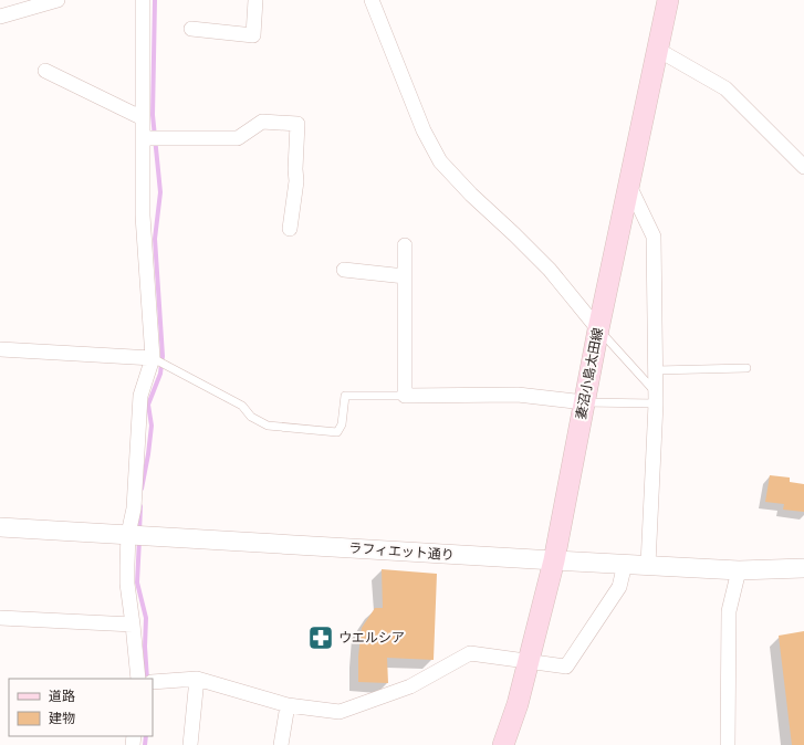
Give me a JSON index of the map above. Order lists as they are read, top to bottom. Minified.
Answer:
{"streets":{"main road":["妻沼小島太田線"],"street":["ラフィエット通り"]},"crossings":[["妻沼小島太田線","ラフィエット通り"]],"places":{"pharmacy":["ウエルシア"]},"legend":["道路","建物"]}
